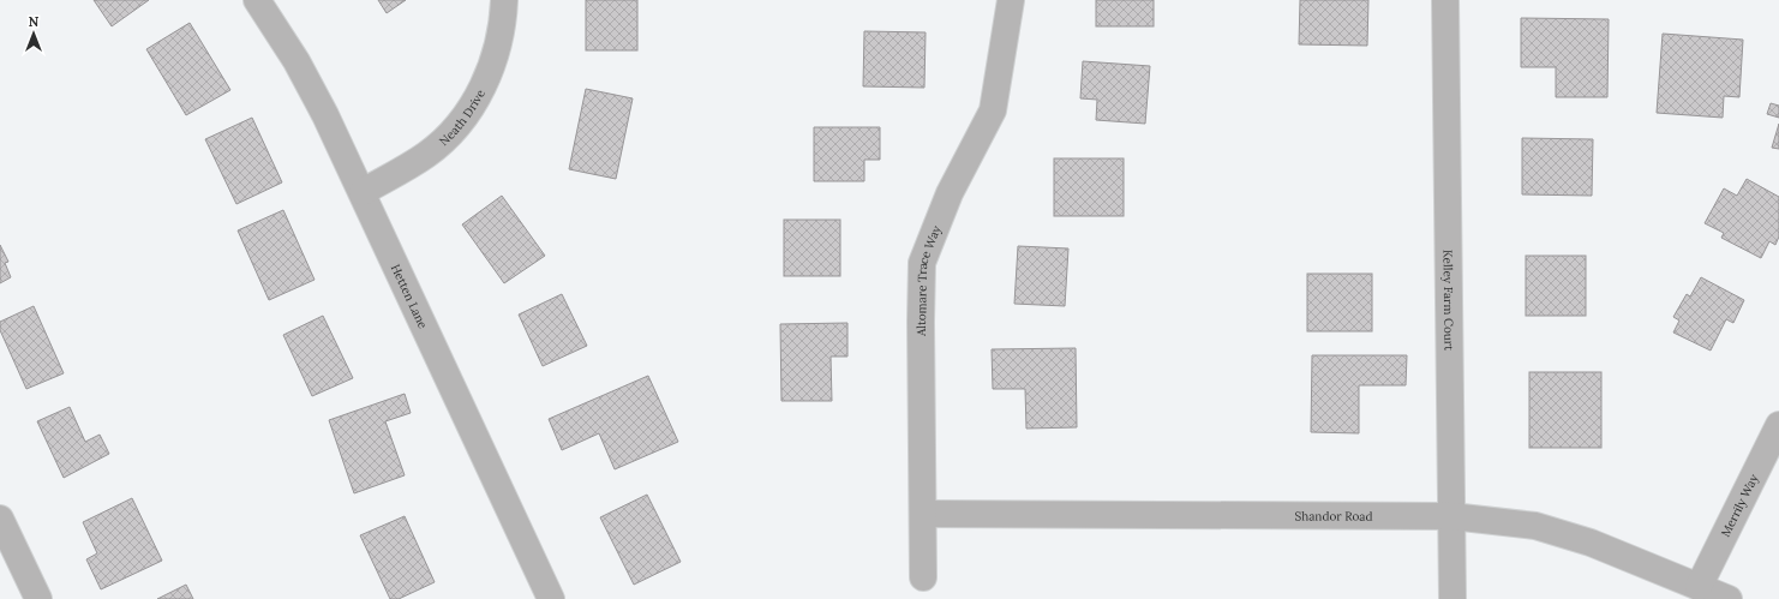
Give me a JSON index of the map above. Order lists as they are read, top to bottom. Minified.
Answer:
{"streets":{"street":["Neath Drive","Altomare Trace Way","Hetten Lane","Kelley Farm Court","Merrily Way","Shandor Road"]},"crossings":[["Neath Drive","Hetten Lane"],["Altomare Trace Way","Shandor Road"],["Kelley Farm Court","Shandor Road"],["Merrily Way","Shandor Road"]],"north":"top"}
